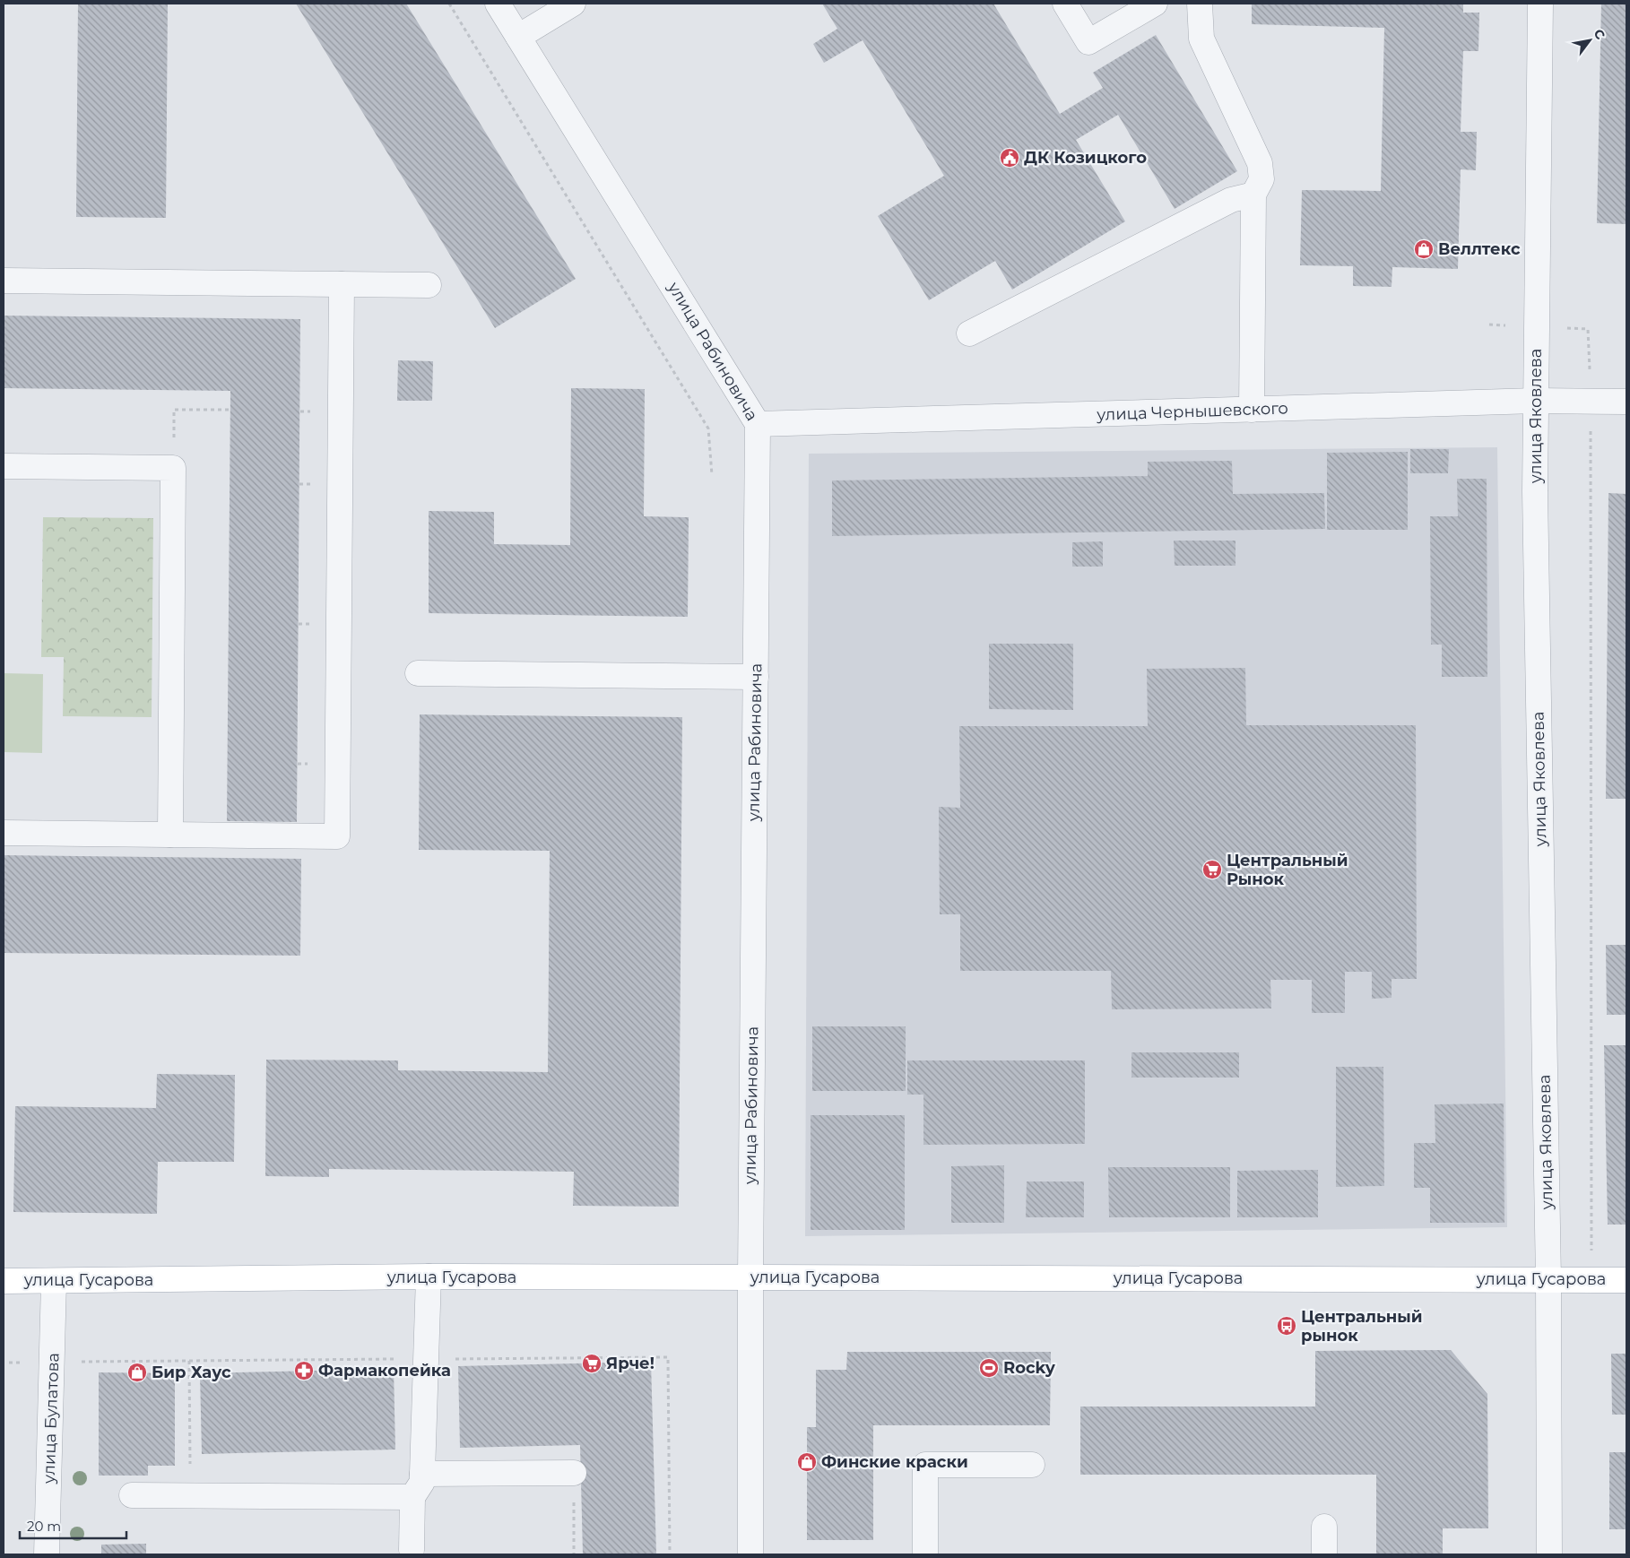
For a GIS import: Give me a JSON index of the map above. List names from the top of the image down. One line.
{"streets":{"main road":["улица Гусарова"],"street":["улица Рабиновича","улица Чернышевского","улица Яковлева","улица Булатова"]},"crossings":[["улица Рабиновича","улица Чернышевского"],["улица Рабиновича","улица Гусарова"],["улица Чернышевского","улица Яковлева"],["улица Яковлева","улица Гусарова"],["улица Гусарова","улица Булатова"]],"places":{"public building":["ДК Козицкого"],"shop":["Веллтекс","Бир Хаус","Финские краски"],"supermarket":["Центральный Рынок","Ярче!"],"bus stop":["Центральный рынок"],"sports":["Rocky"],"pharmacy":["Фармакопейка"]},"scale_bar":"20 m","north":"top right"}
